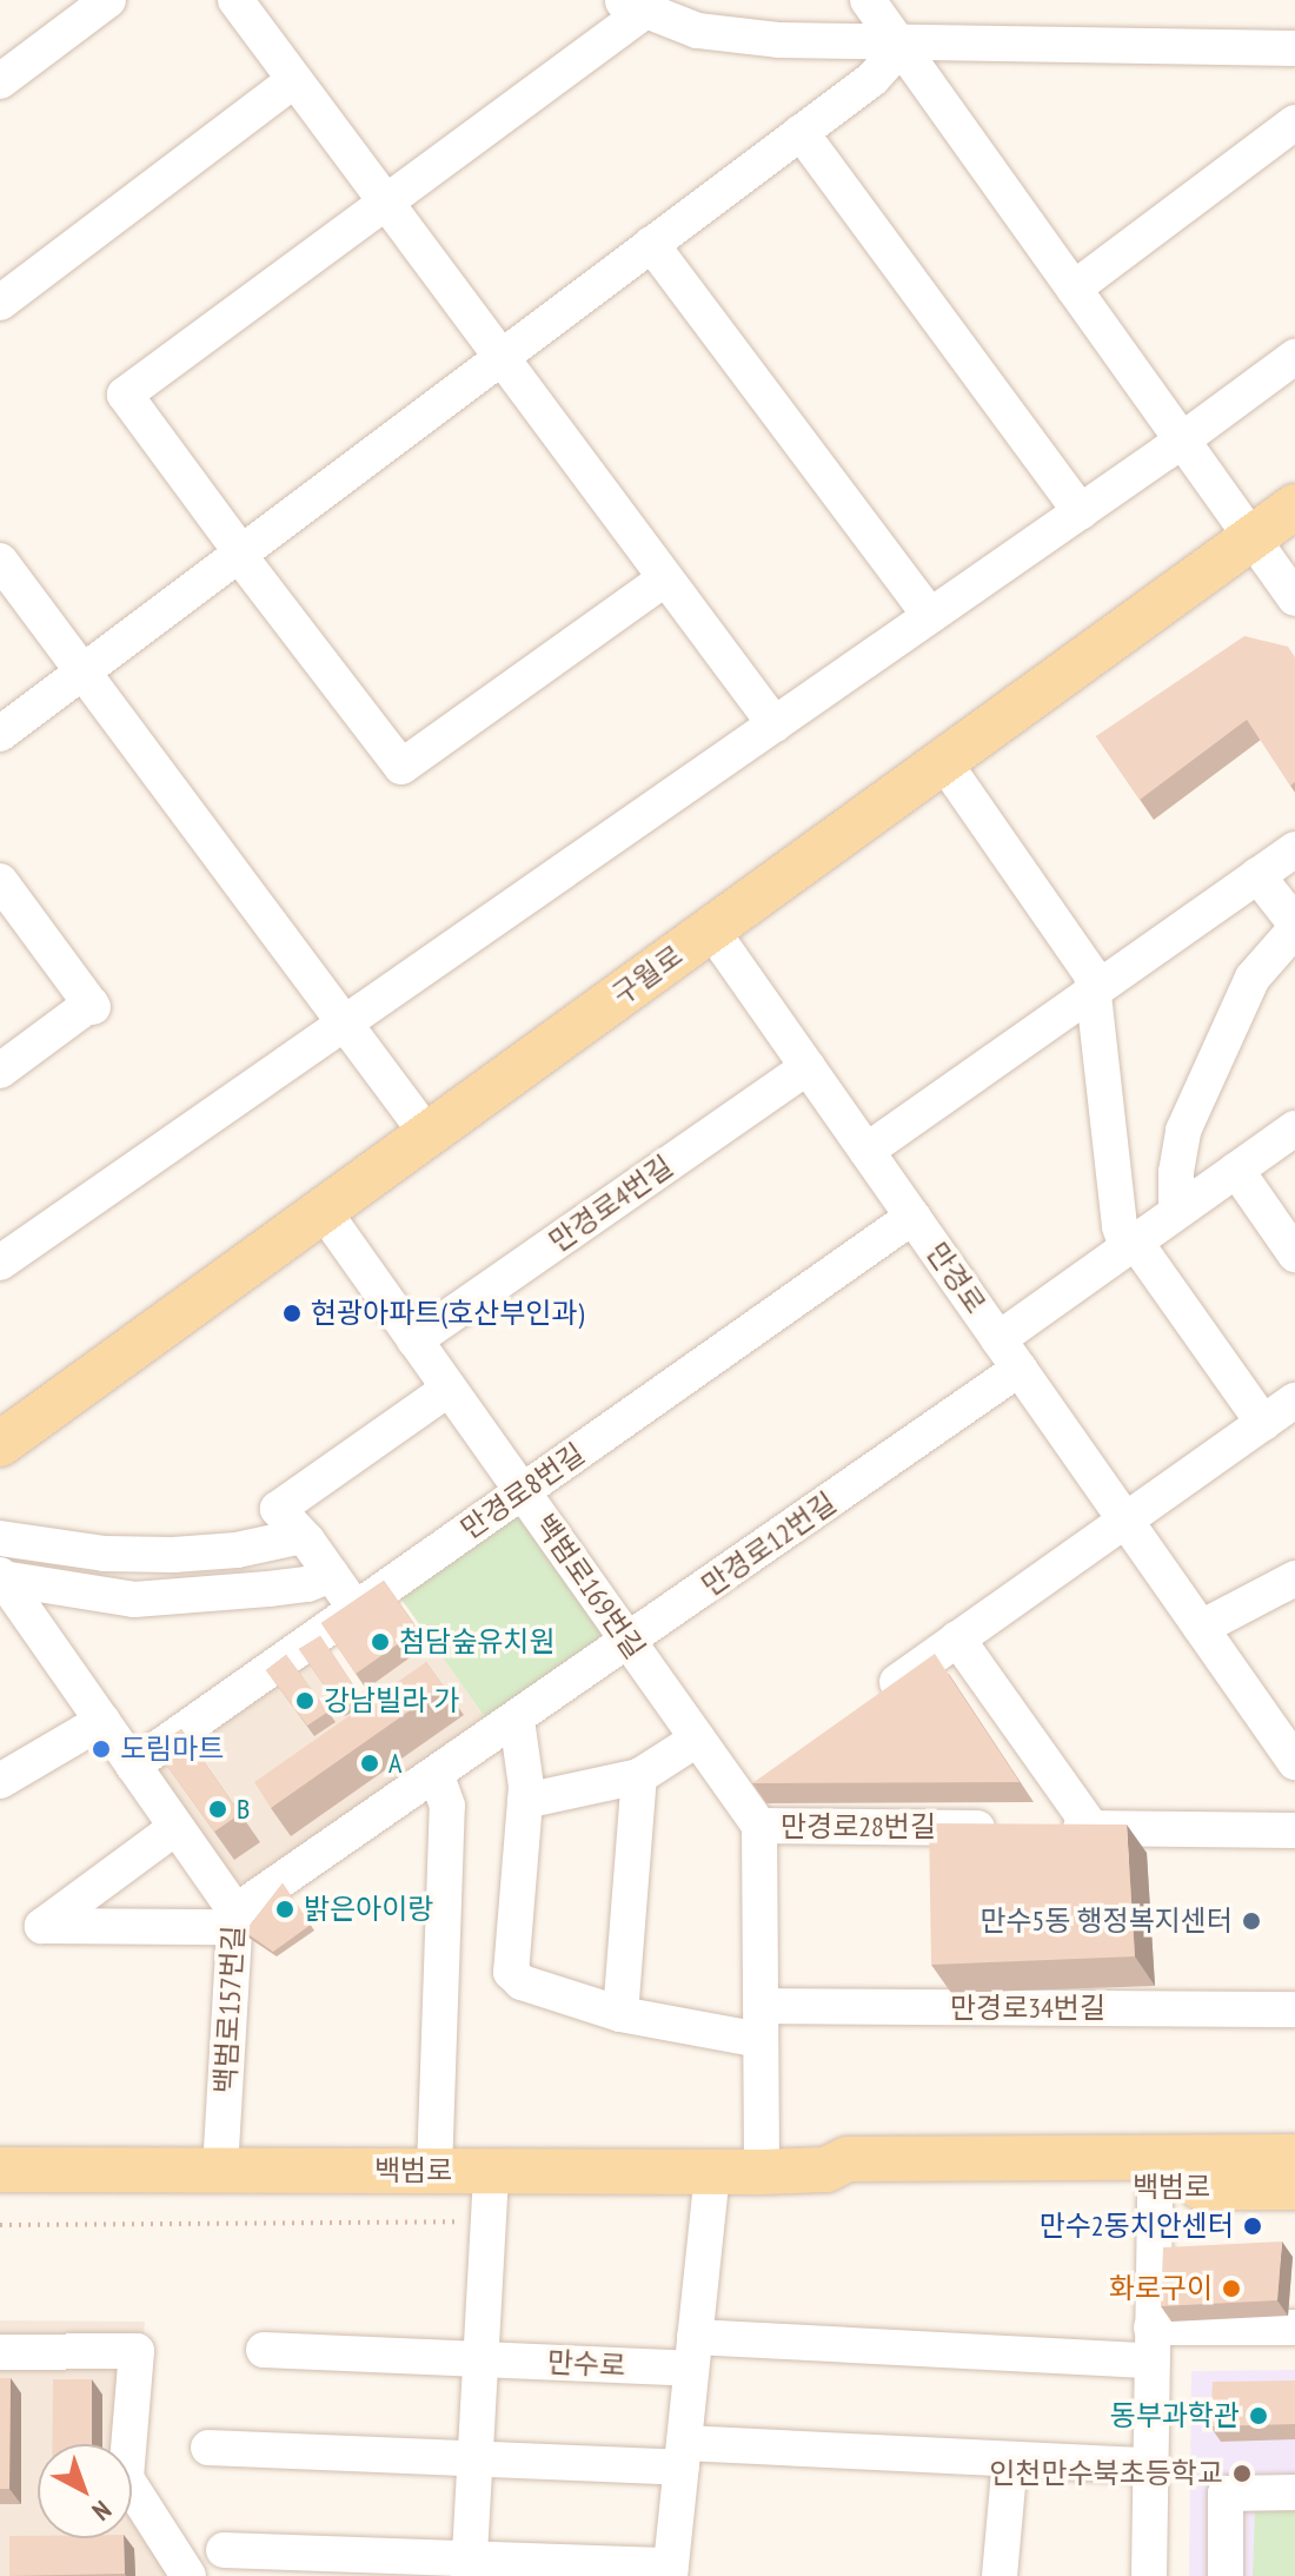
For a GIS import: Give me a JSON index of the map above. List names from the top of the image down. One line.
{"streets":{"main road":["구월로","백범로"],"street":["만경로4번길","만경로","만경로8번길","만경로12번길","백범로169번길","만경로28번길","만경로34번길","백범로157번길","만수로"]},"crossings":[["구월로","만경로"],["구월로","백범로169번길"],["만경로4번길","만경로"],["만경로4번길","백범로169번길"],["만경로","만경로8번길"],["만경로","만경로12번길"],["만경로8번길","백범로169번길"],["만경로8번길","백범로157번길"],["만경로12번길","백범로169번길"],["만경로12번길","백범로157번길"],["백범로169번길","만경로28번길"],["백범로157번길","백범로"]],"places":["현광아파트(호산부인과)","첨담숲유치원","강남빌라 가","도림마트","A","B","밝은아이랑","만수5동 행정복지센터","만수2동치안센터","화로구이","동부과학관","인천만수북초등학교"],"north":"bottom right"}
